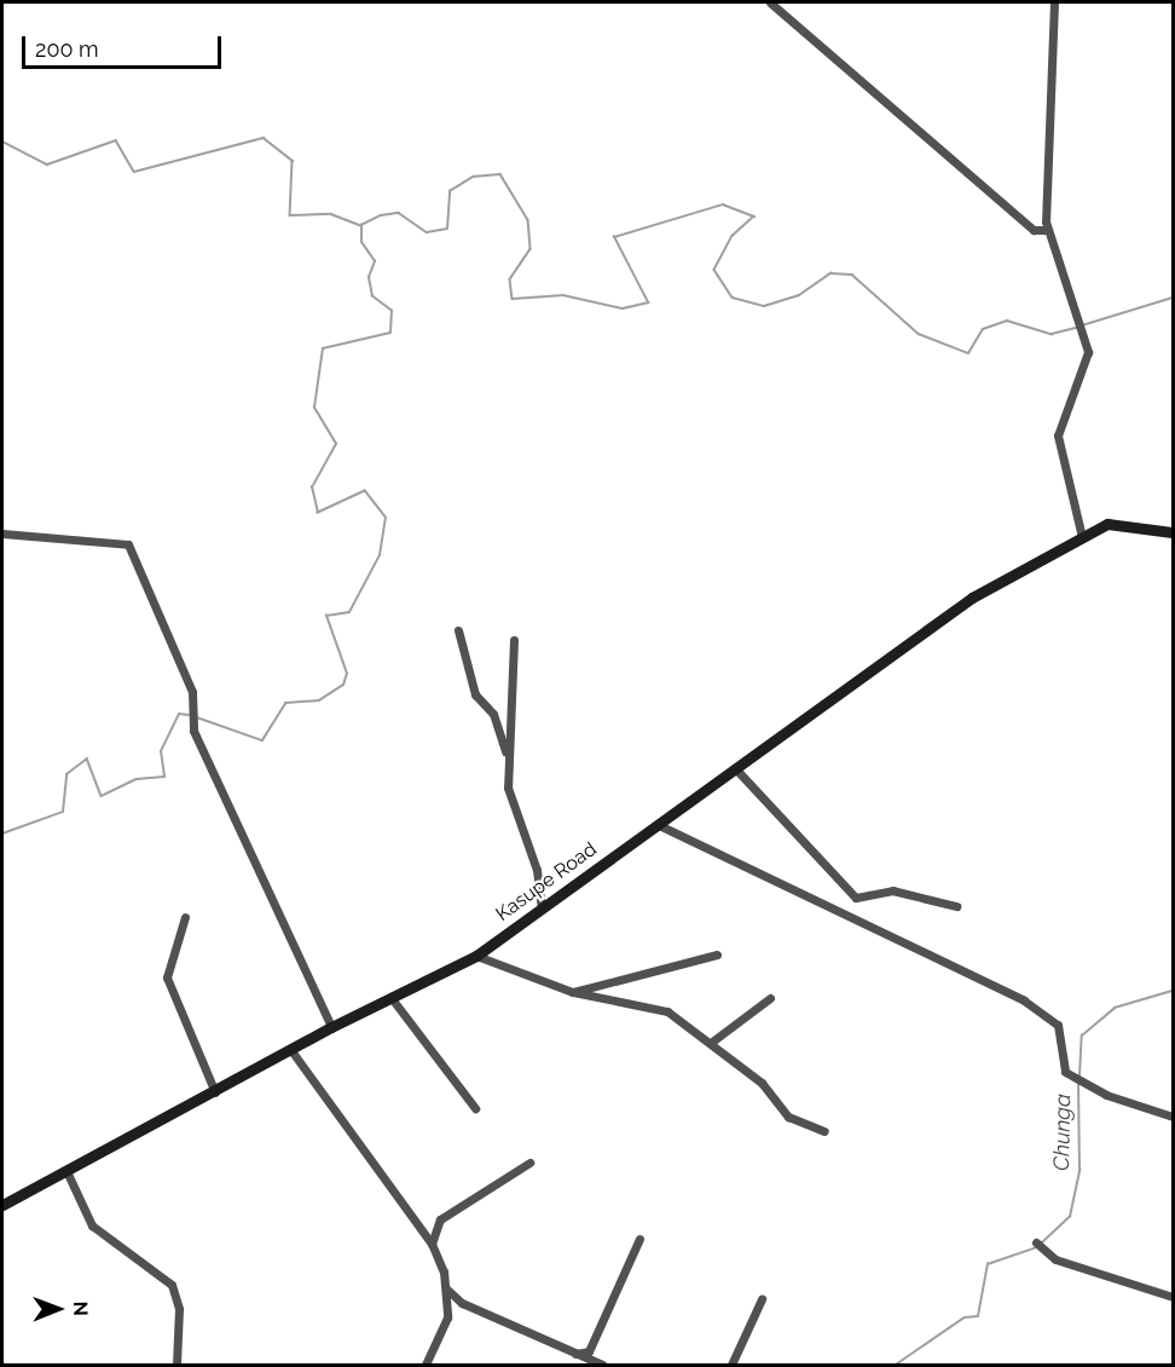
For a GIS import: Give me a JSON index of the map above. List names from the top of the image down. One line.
{"streets":{"street":["Kasupe Road"]},"water":["Chunga"],"scale_bar":"200 m","north":"right"}
